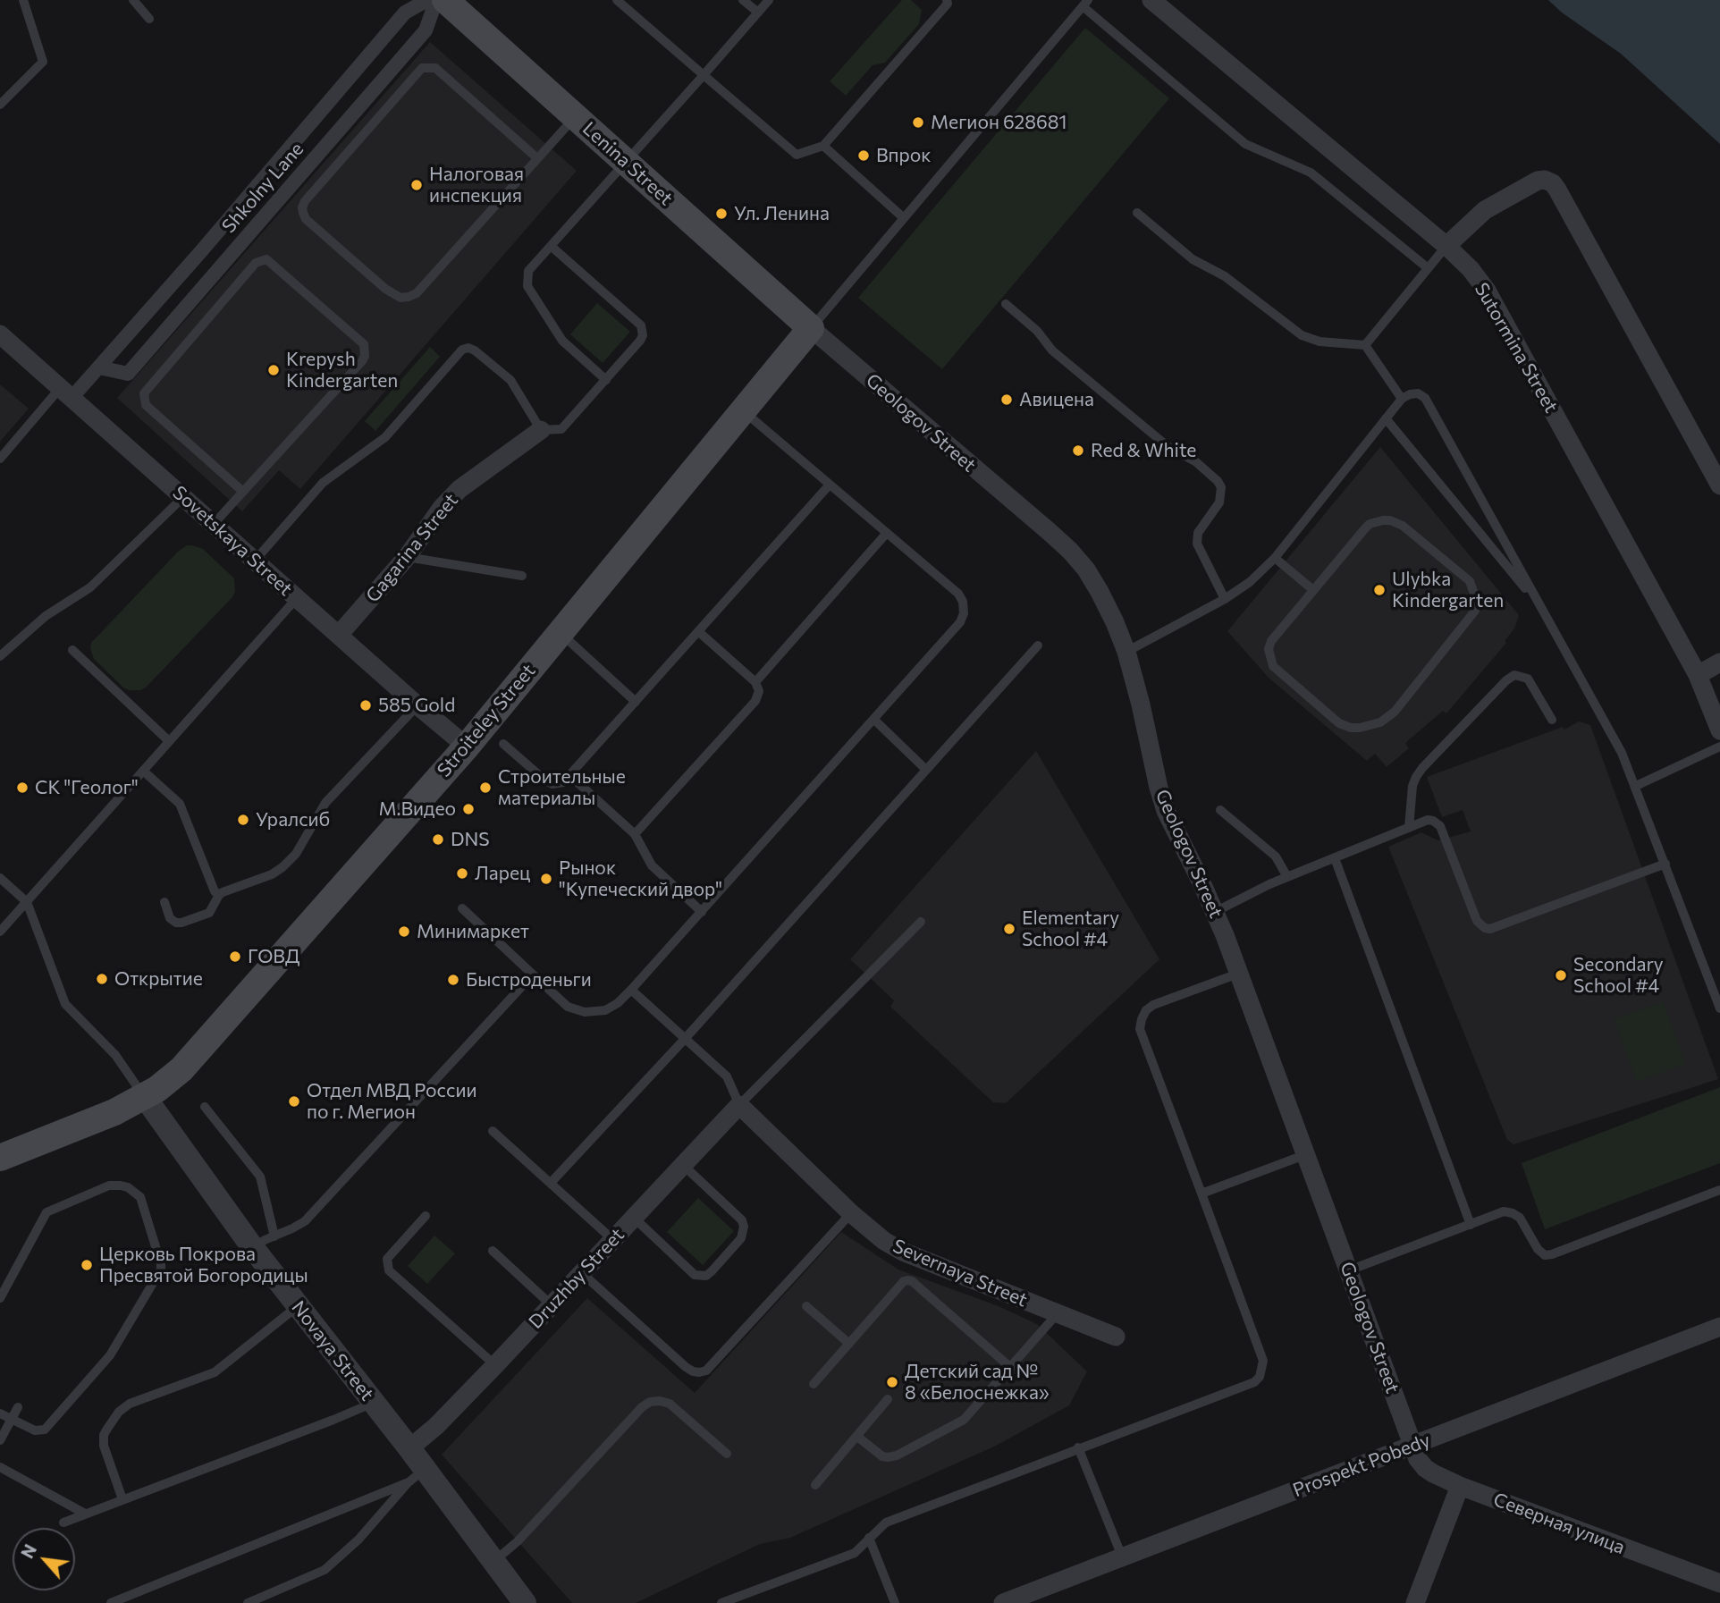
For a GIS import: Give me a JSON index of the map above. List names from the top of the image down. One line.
{"streets":{"main road":["Lenina Street","Stroiteley Street"],"street":["Shkolny Lane","Sutormina Street","Geologov Street","Sovetskaya Street","Gagarina Street","Severnaya Street","Druzhby Street","Novaya Street","Prospekt Pobedy","Северная улица"]},"crossings":[["Lenina Street","Shkolny Lane"],["Lenina Street","Geologov Street"],["Lenina Street","Stroiteley Street"],["Shkolny Lane","Sovetskaya Street"],["Geologov Street","Stroiteley Street"],["Geologov Street","Prospekt Pobedy"],["Geologov Street","Северная улица"],["Sovetskaya Street","Gagarina Street"],["Sovetskaya Street","Stroiteley Street"],["Stroiteley Street","Novaya Street"],["Severnaya Street","Druzhby Street"],["Druzhby Street","Novaya Street"],["Prospekt Pobedy","Северная улица"]],"places":["Мегион 628681","Впрок","Налоговая инспекция","Ул. Ленина","Krepysh Kindergarten","Авицена","Red & White","Ulybka Kindergarten","585 Gold","СК \"Геолог\"","Строительные материалы","М.Видео","Уралсиб","DNS","Ларец","Рынок \"Купеческий двор\"","Elementary School #4","Минимаркет","ГОВД","Secondary School #4","Открытие","Быстроденьги","Отдел МВД России по г. Мегион","Церковь Покрова Пресвятой Богородицы","Детский сад № 8 «Белоснежка»"],"north":"top left"}
